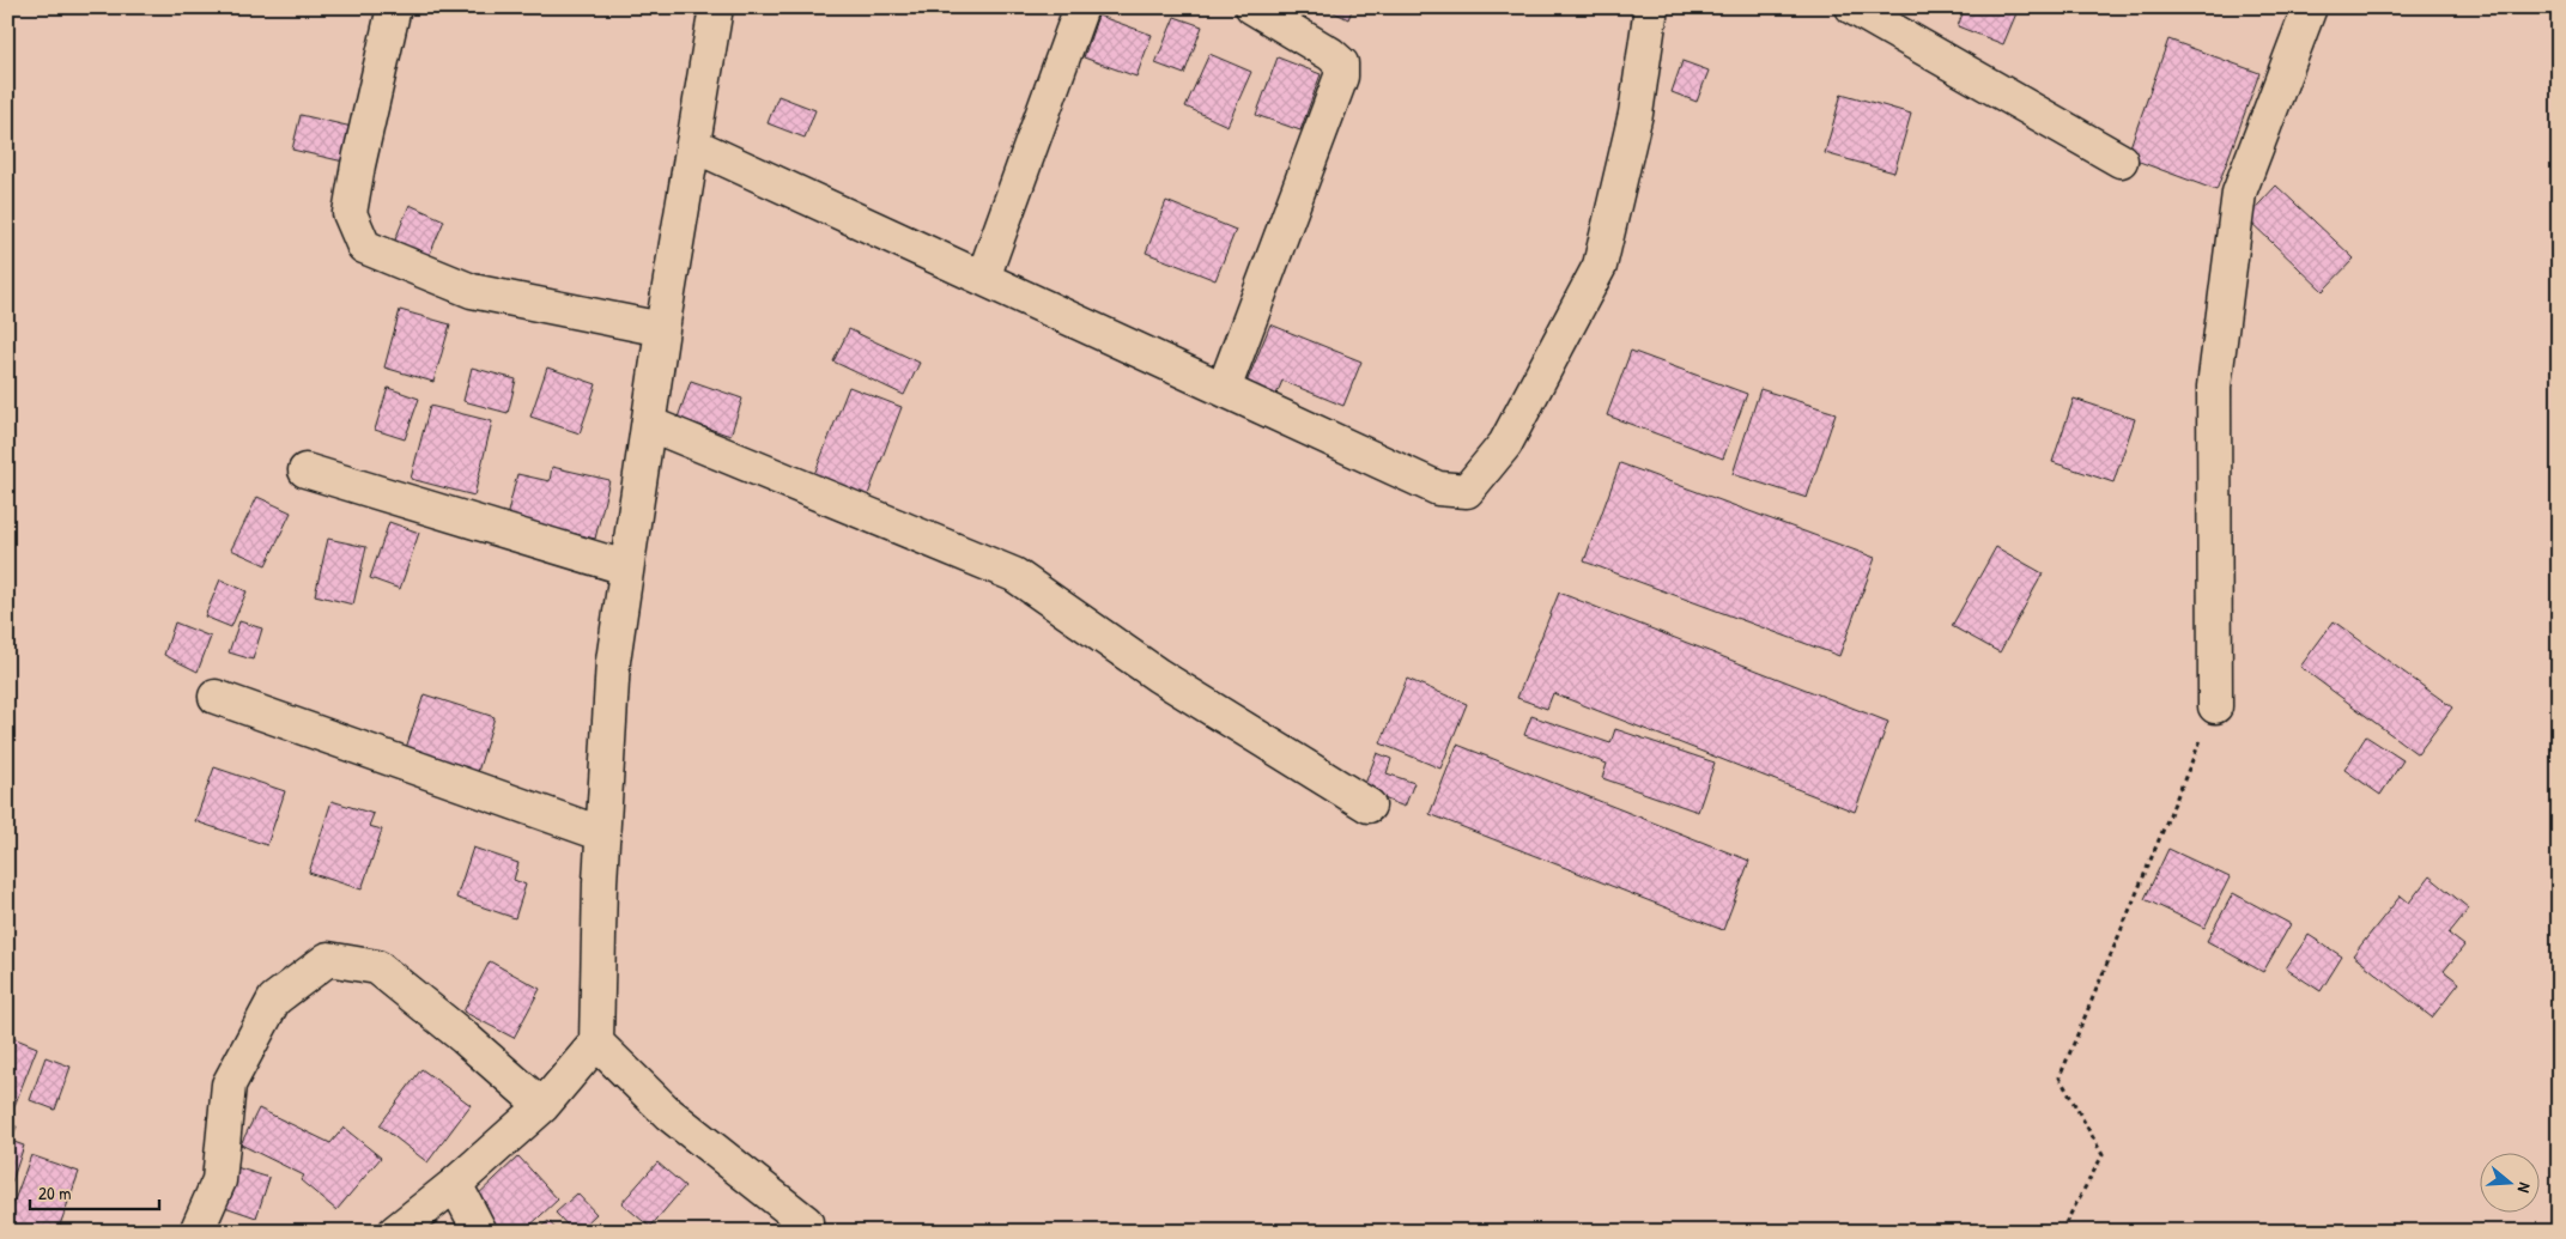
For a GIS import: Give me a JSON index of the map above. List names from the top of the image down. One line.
{"scale_bar":"20 m","north":"right"}
